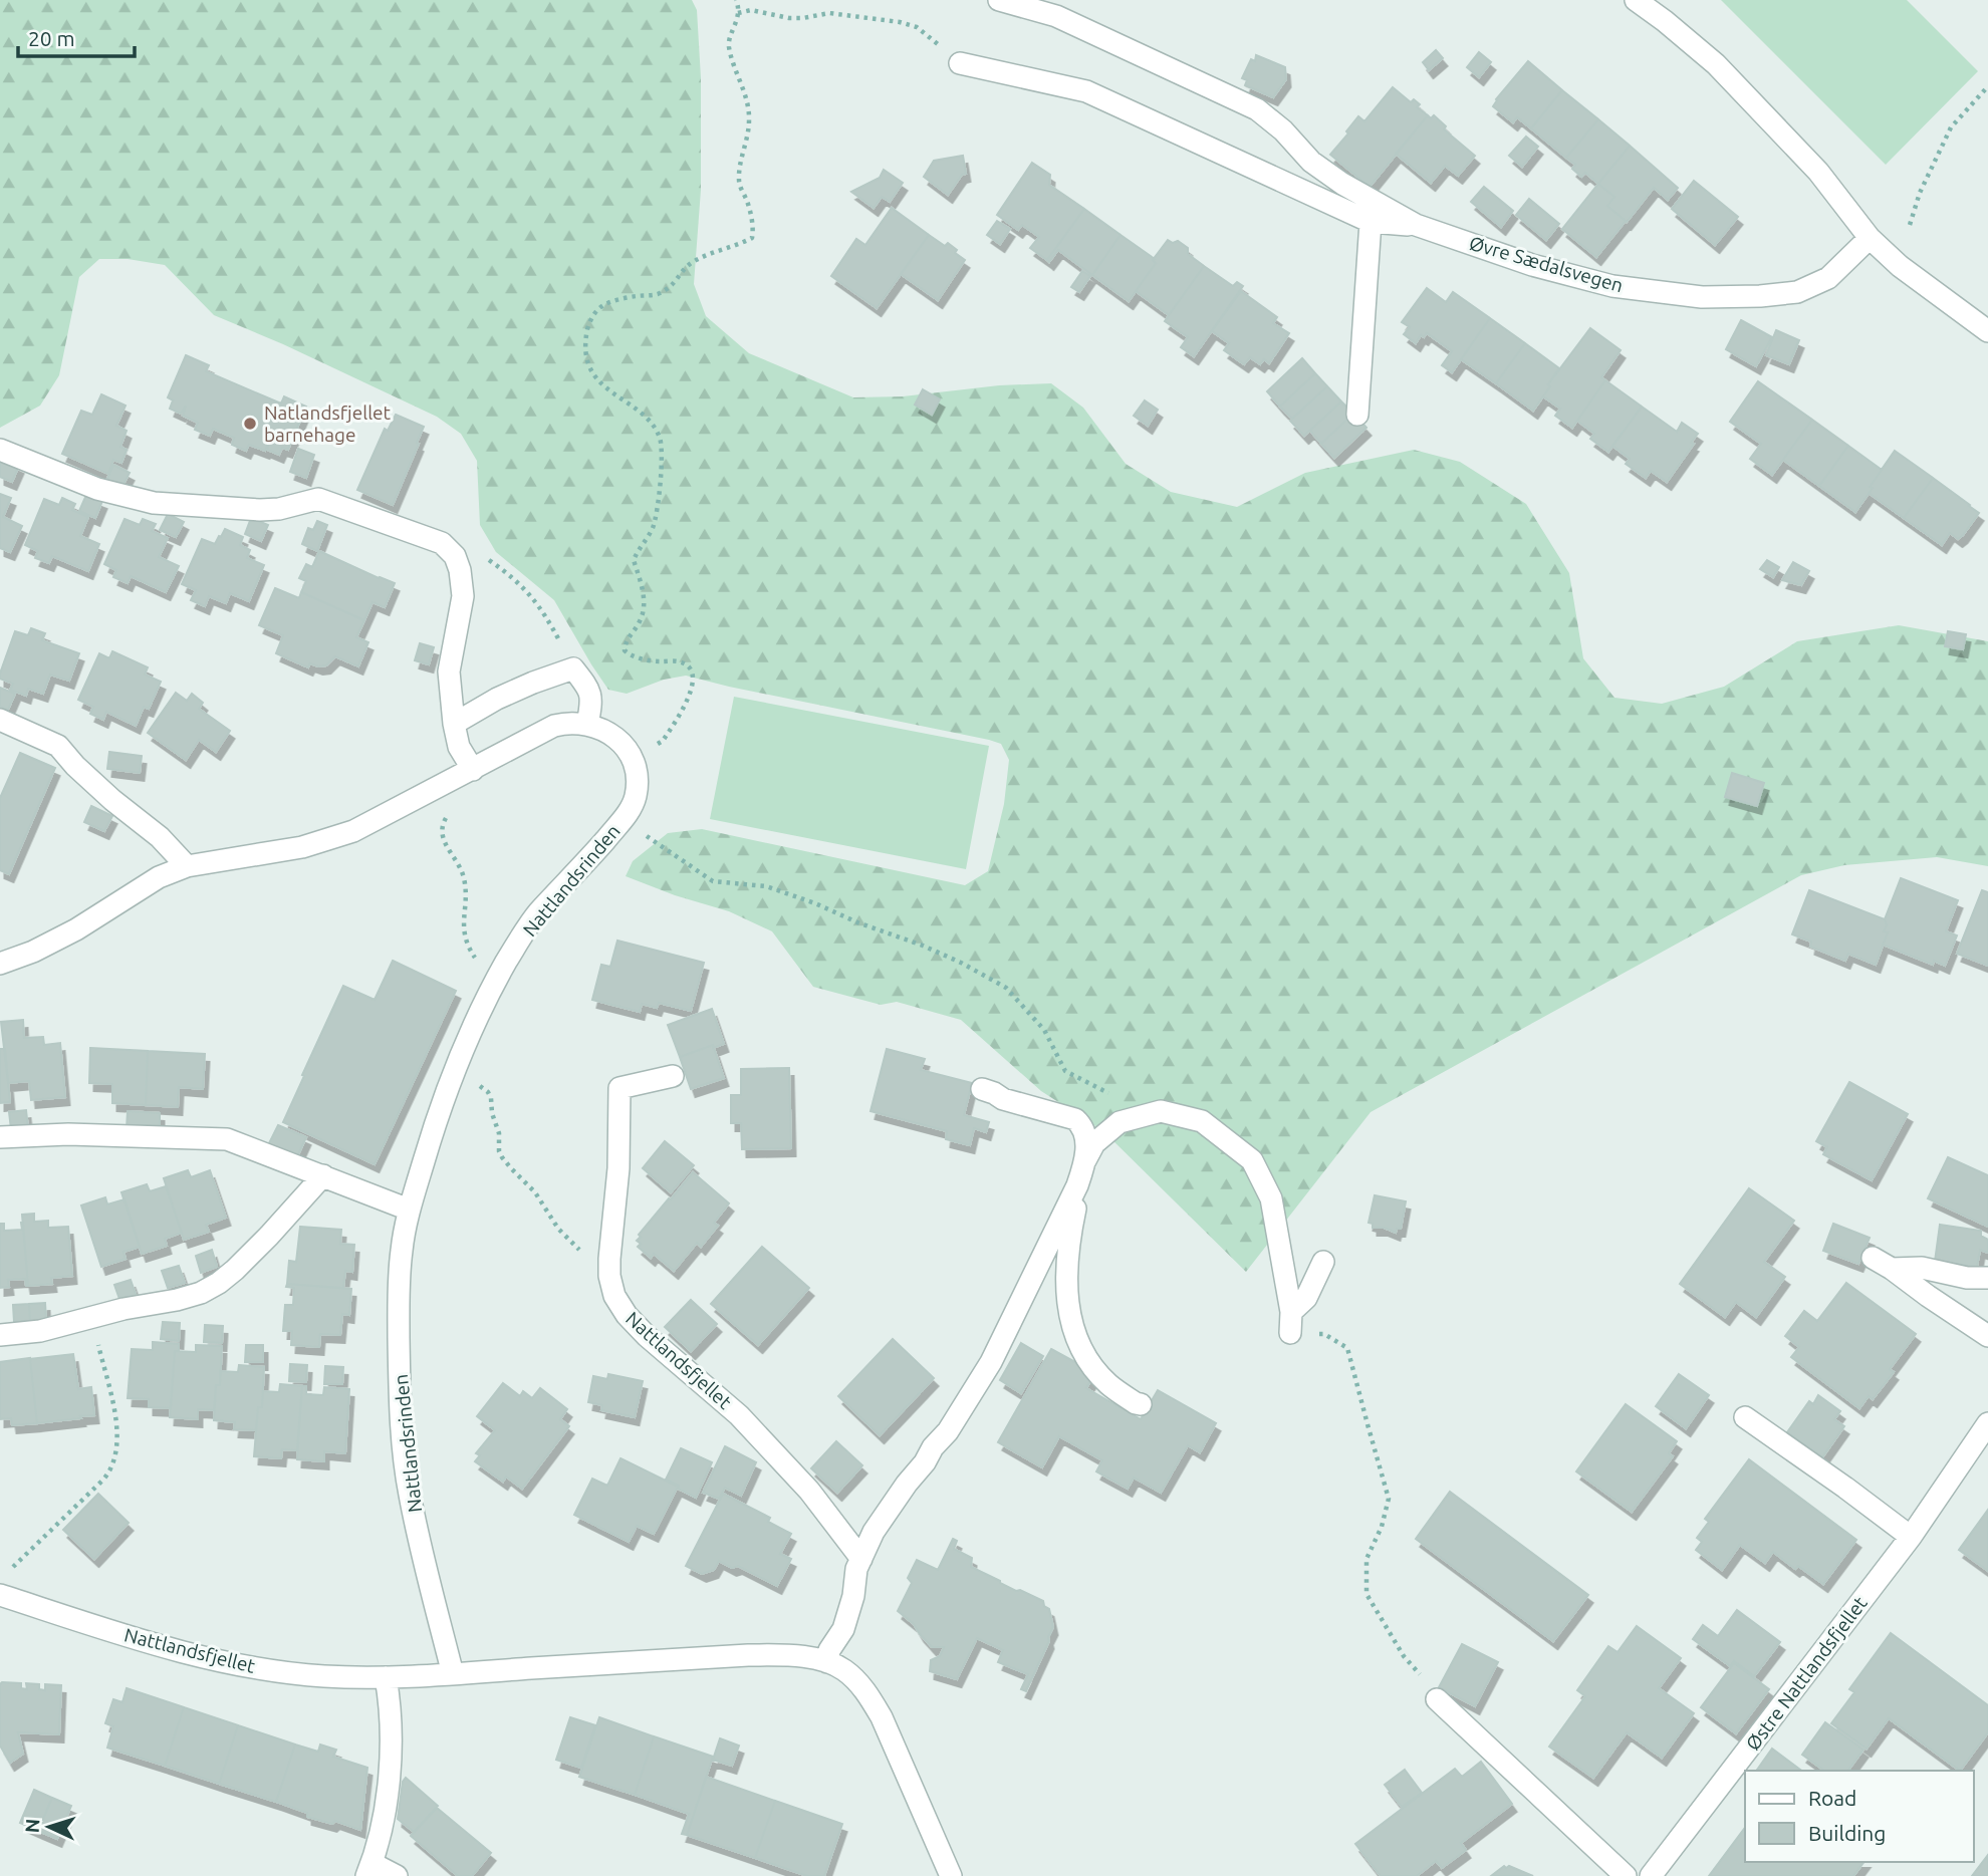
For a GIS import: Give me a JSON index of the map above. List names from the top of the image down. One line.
{"streets":{"street":["Øvre Sædalsvegen","Nattlandsrinden","Nattlandsfjellet","Østre Nattlandsfjellet"]},"crossings":[["Nattlandsrinden","Nattlandsfjellet"]],"places":["Natlandsfjellet barnehage"],"legend":["Road","Building"],"scale_bar":"20 m","north":"left"}
